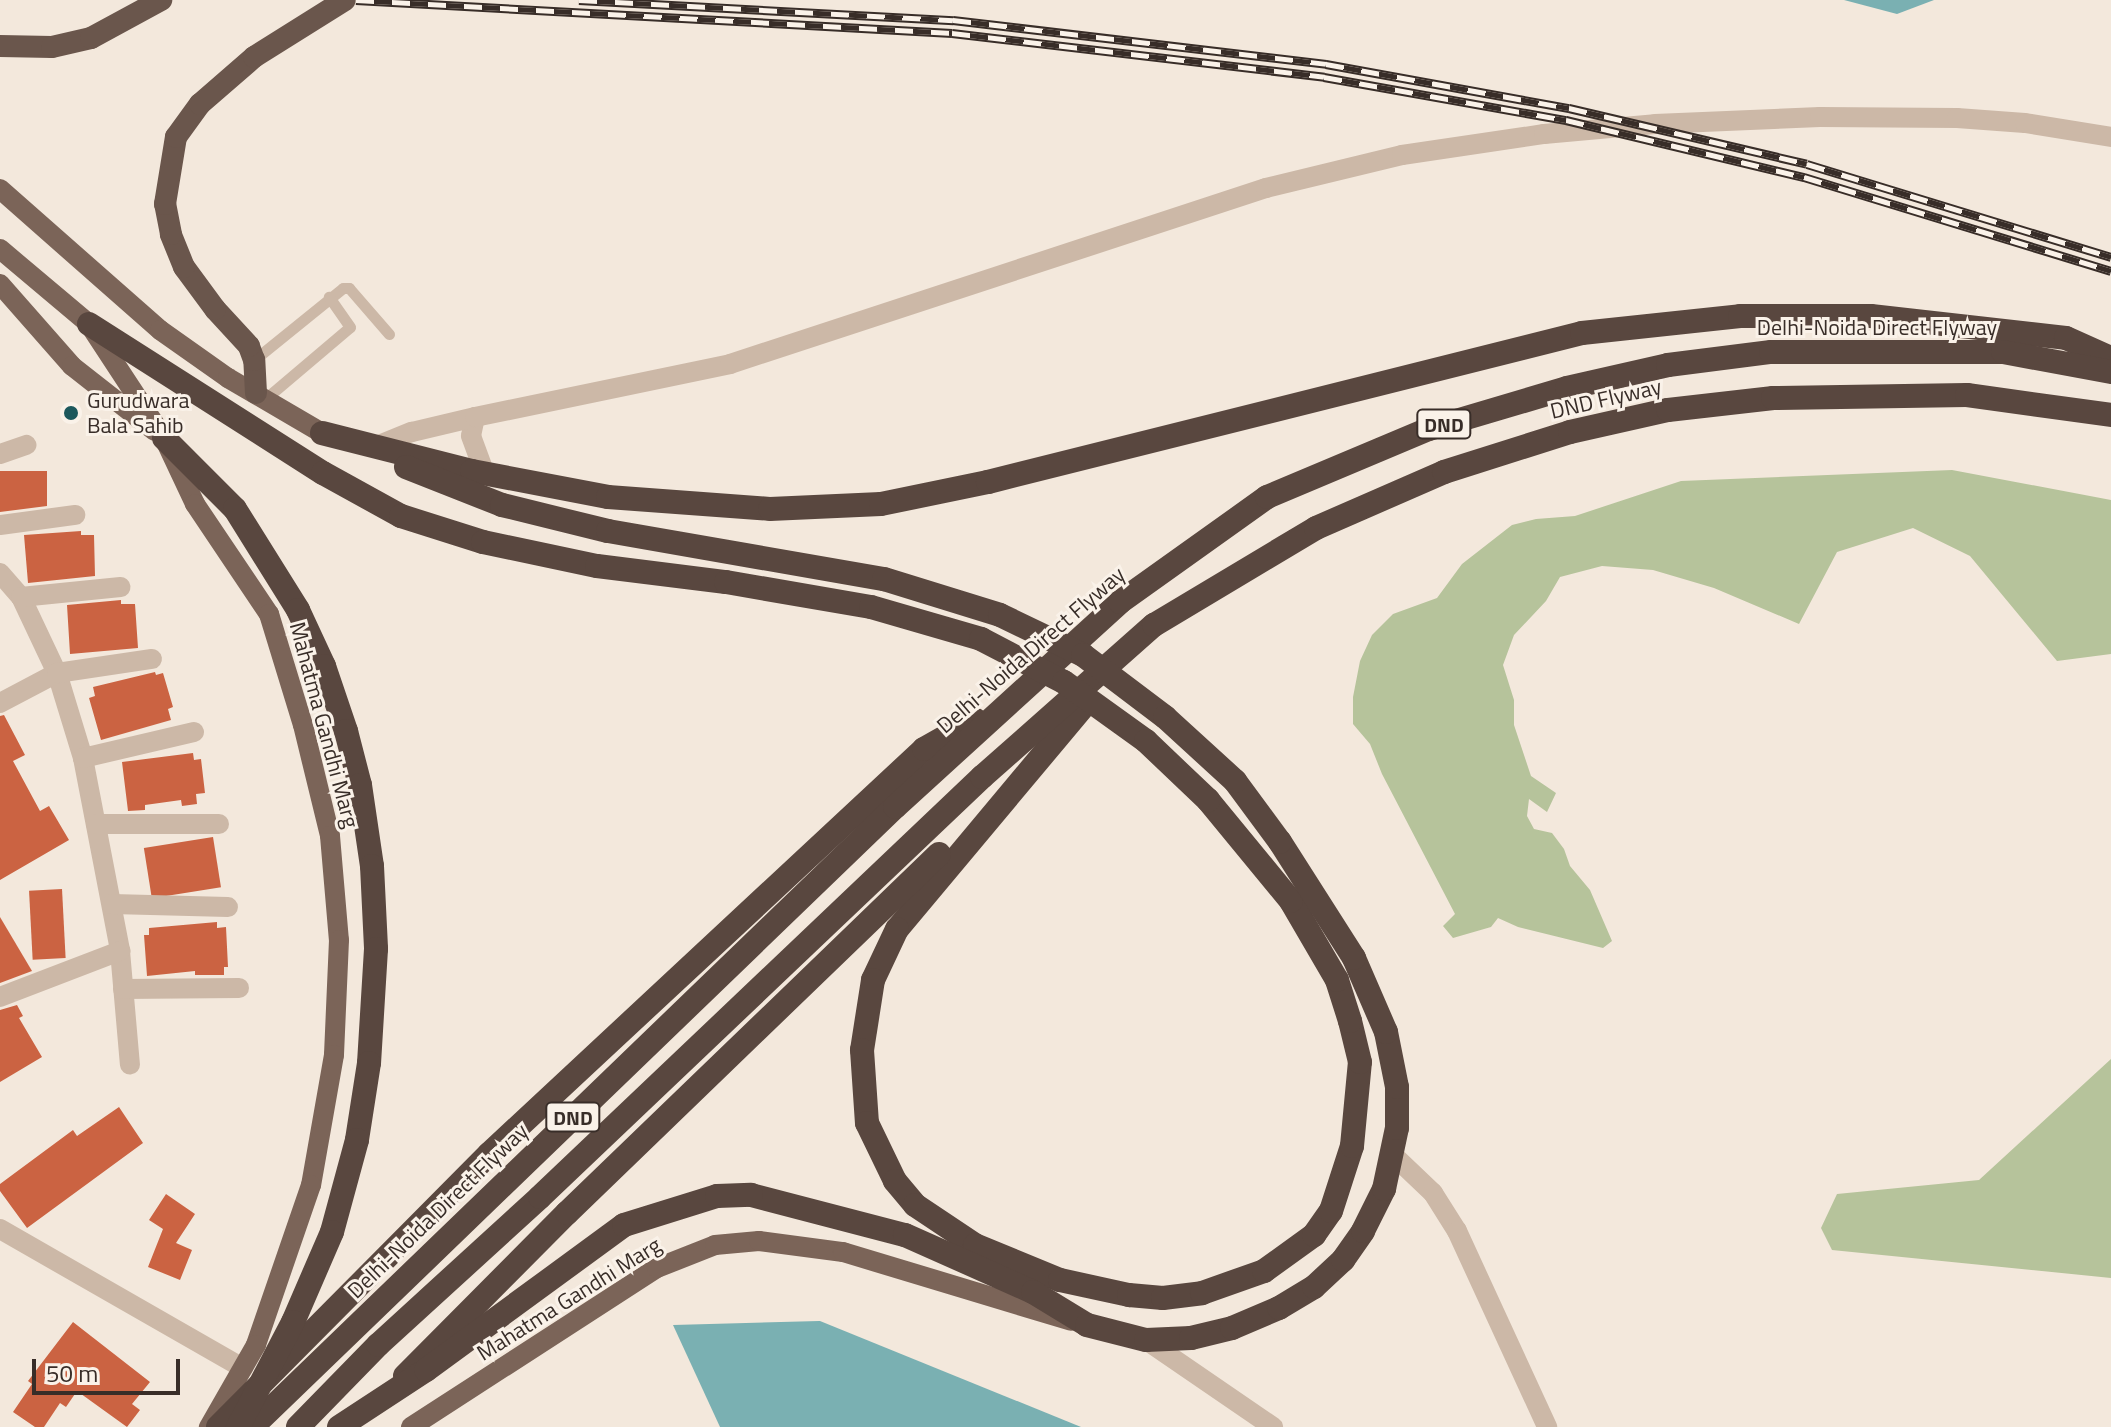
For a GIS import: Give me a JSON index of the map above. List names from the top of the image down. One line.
{"streets":{"highway":["Delhi-Noida Direct Flyway","DND Flyway","DND"],"main road":["Mahatma Gandhi Marg"]},"crossings":[["DND Flyway","DND"]],"places":["Gurudwara Bala Sahib"],"scale_bar":"50 m"}
